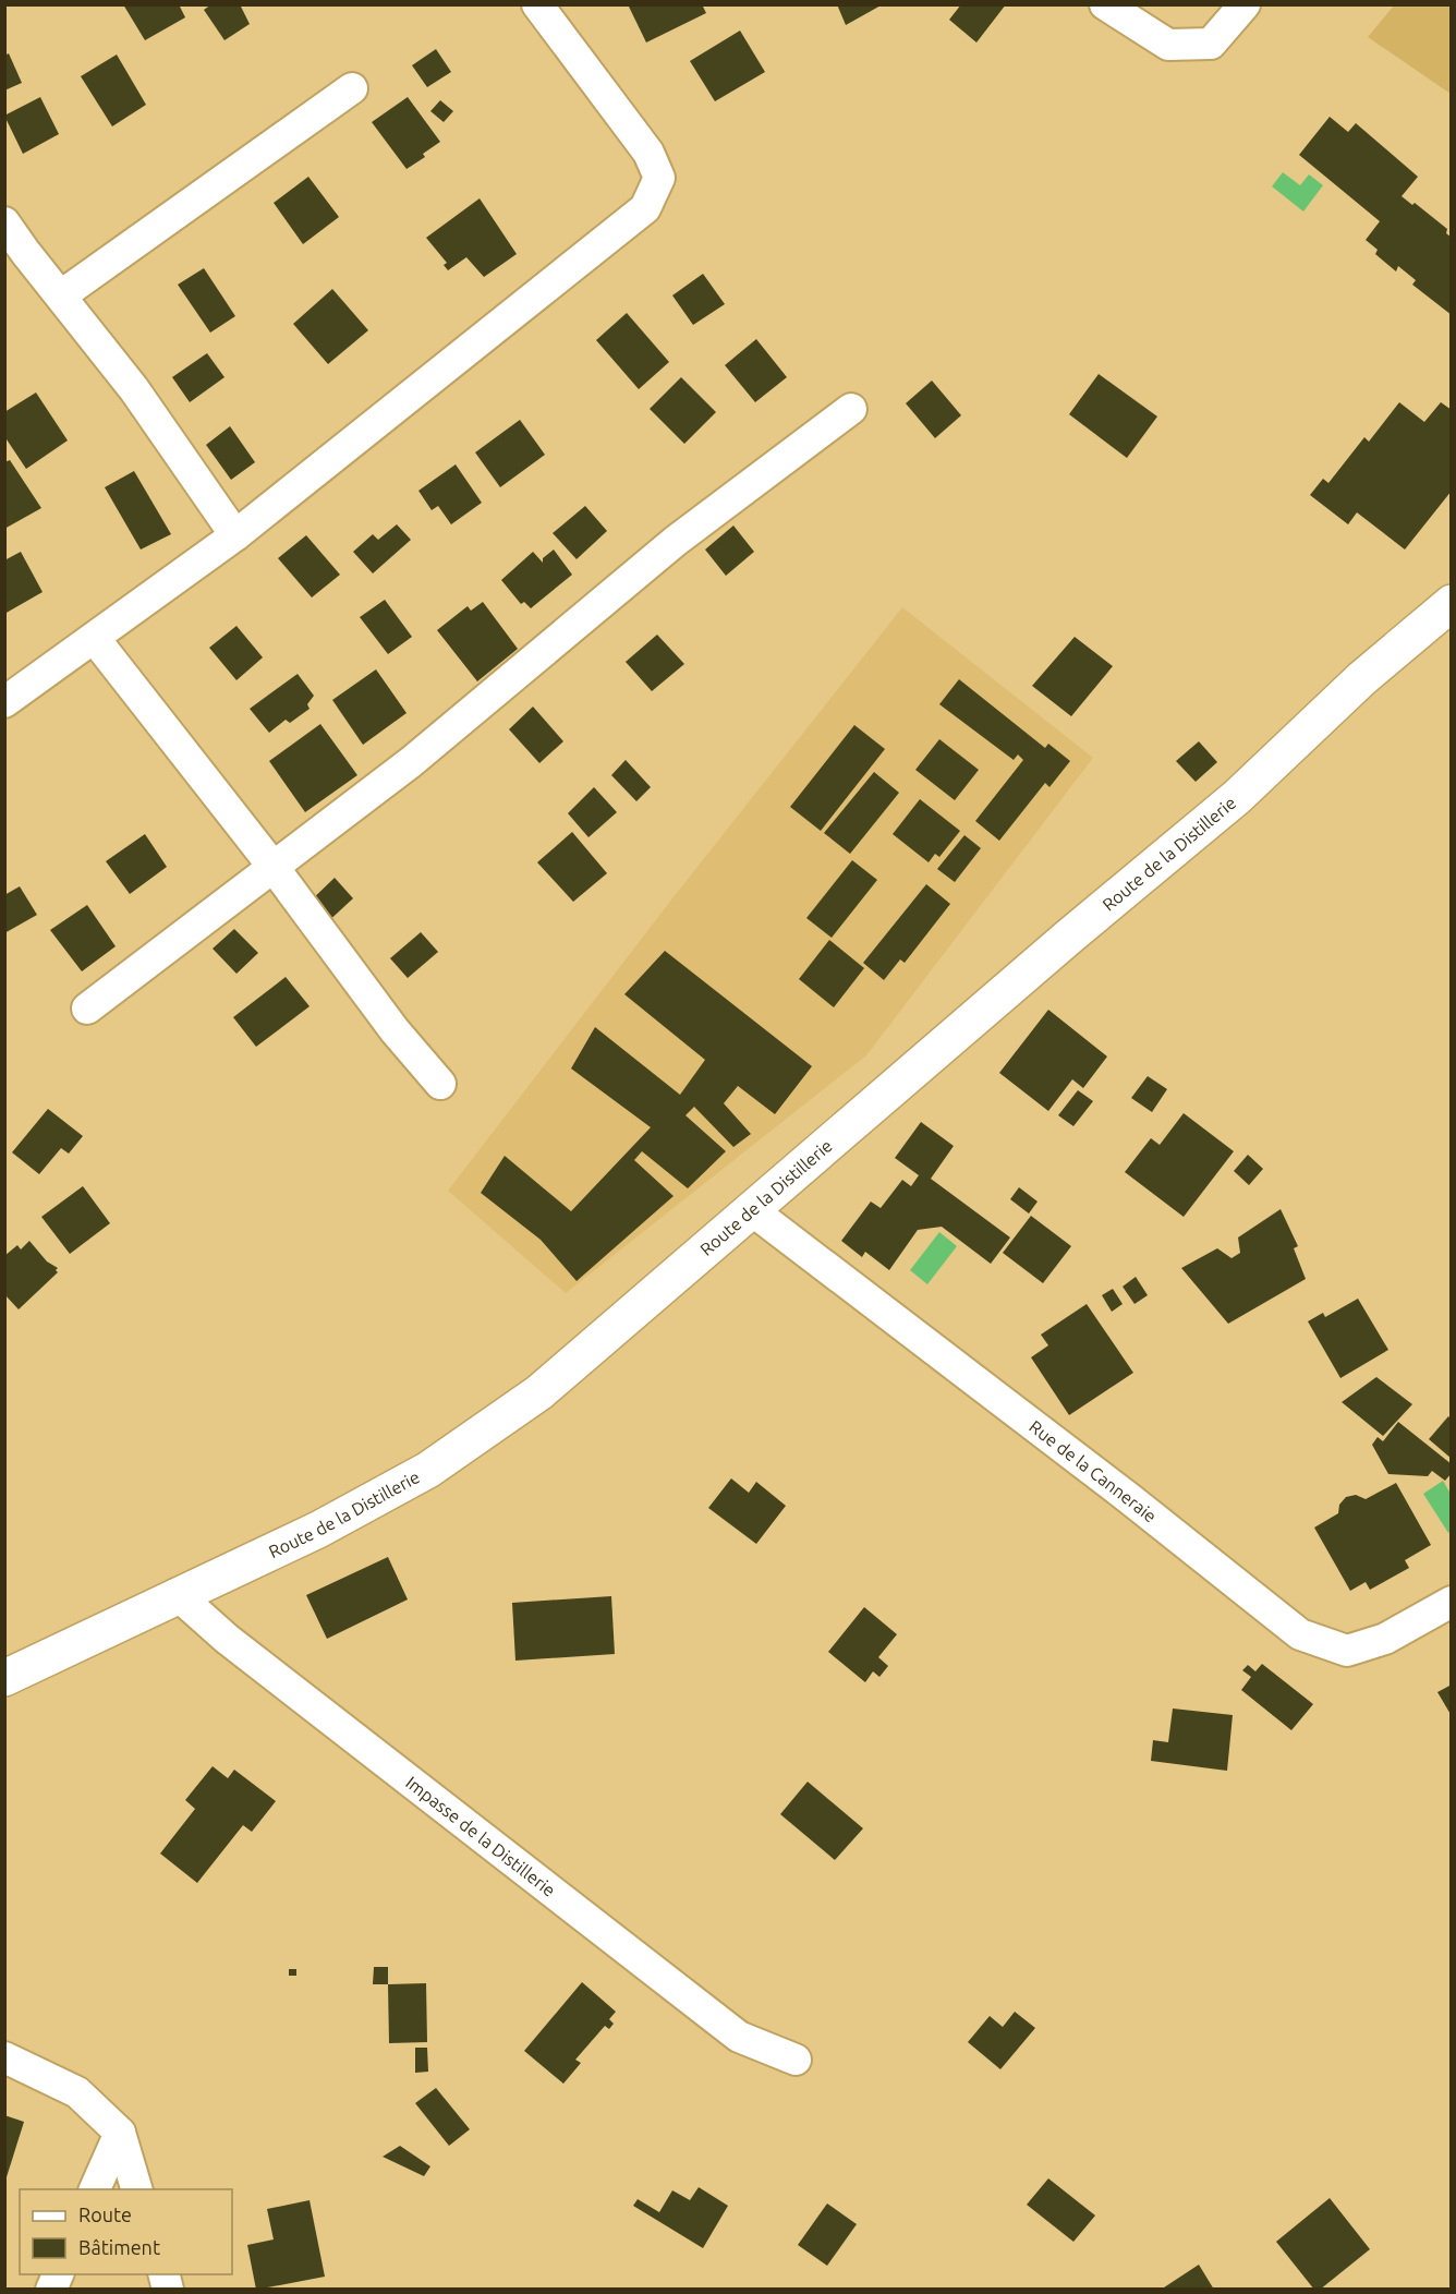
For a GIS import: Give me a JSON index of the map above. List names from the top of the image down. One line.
{"streets":{"street":["Route de la Distillerie","Rue de la Canneraie","Impasse de la Distillerie"]},"crossings":[["Route de la Distillerie","Rue de la Canneraie"],["Route de la Distillerie","Impasse de la Distillerie"]],"legend":["Route","Bâtiment"]}
